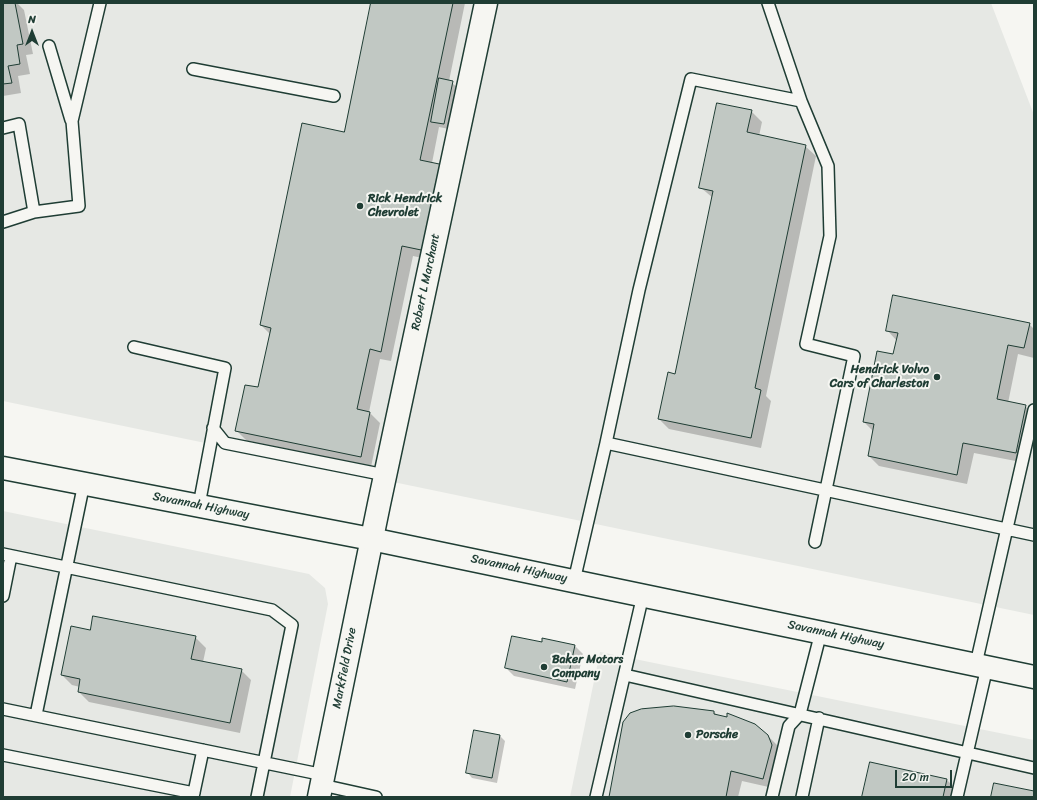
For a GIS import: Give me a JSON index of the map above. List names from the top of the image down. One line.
{"streets":{"main road":["Robert L Marchant","Savannah Highway","Markfield Drive"]},"crossings":[["Robert L Marchant","Savannah Highway"],["Robert L Marchant","Markfield Drive"],["Savannah Highway","Markfield Drive"]],"places":["Rick Hendrick Chevrolet","Hendrick Volvo Cars of Charleston","Baker Motors Company","Porsche"],"scale_bar":"20 m","north":"top"}
